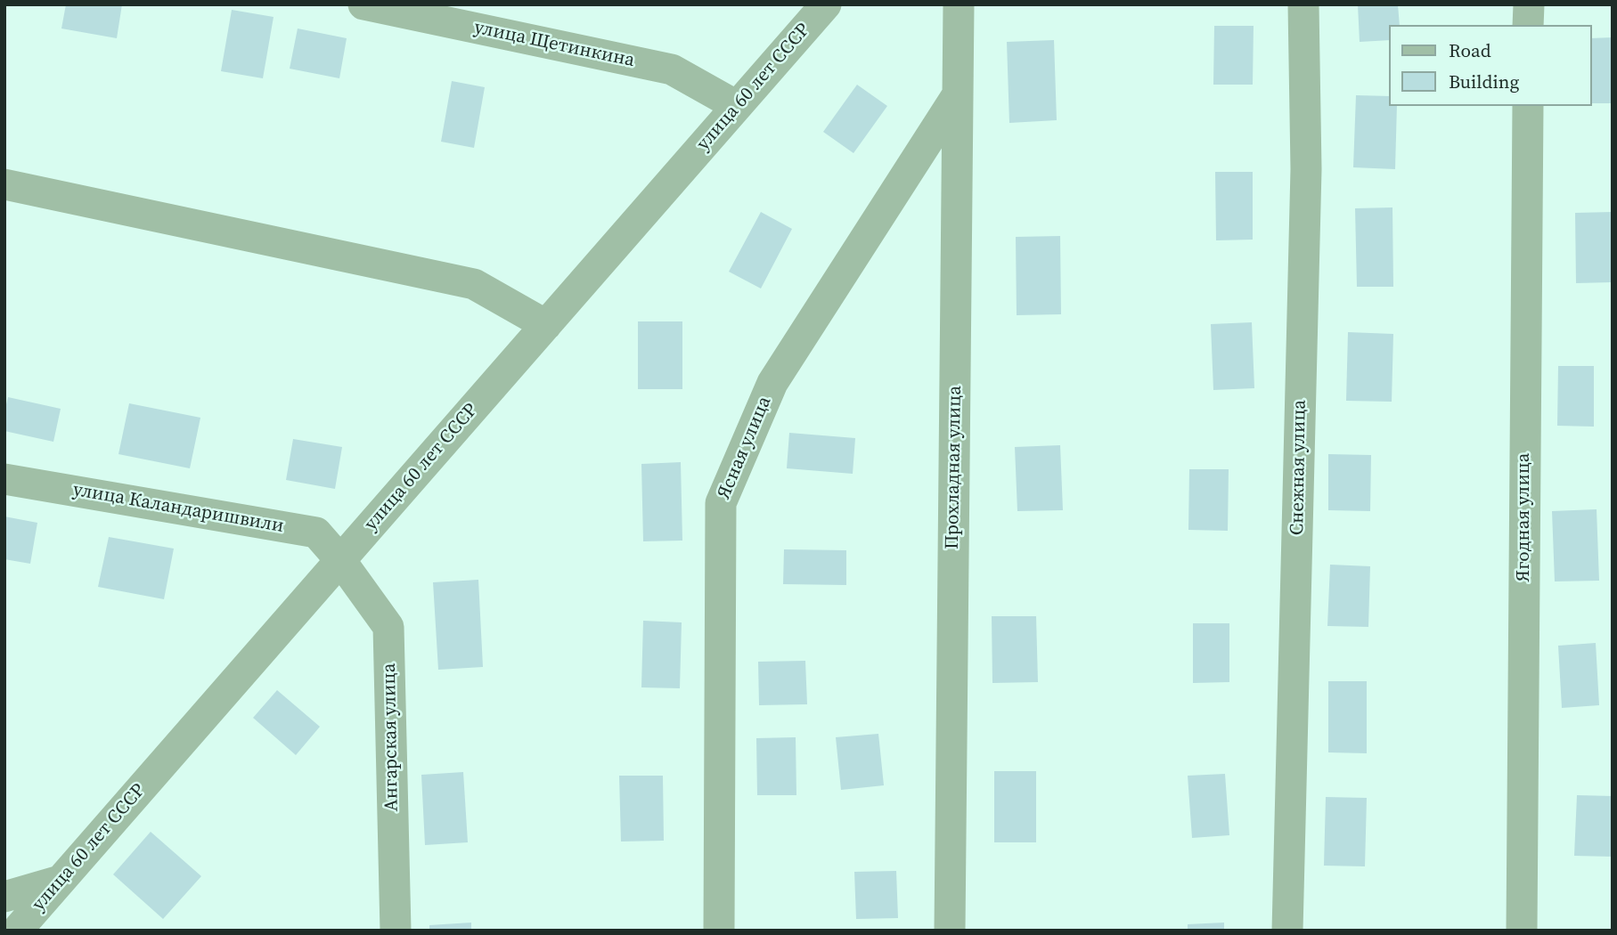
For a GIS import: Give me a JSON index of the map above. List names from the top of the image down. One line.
{"streets":{"street":["улица Щетинкина","улица 60 лет СССР","Ясная улица","Прохладная улица","Снежная улица","улица Каландаришвили","Ягодная улица","Ангарская улица"]},"crossings":[["улица Щетинкина","улица 60 лет СССР"],["улица 60 лет СССР","улица Каландаришвили"],["улица 60 лет СССР","Ангарская улица"],["Ясная улица","Прохладная улица"],["улица Каландаришвили","Ангарская улица"]],"legend":["Road","Building"]}
